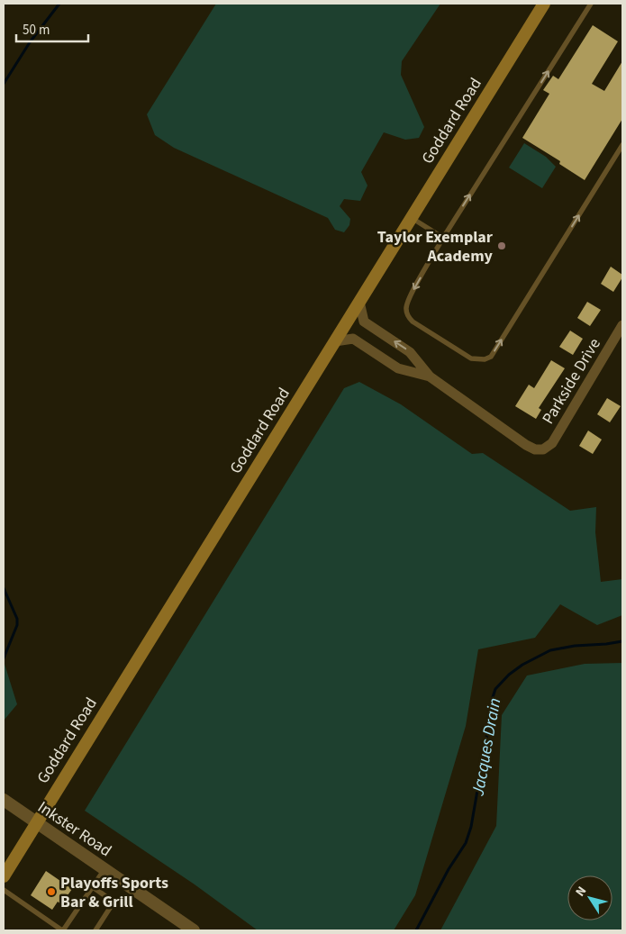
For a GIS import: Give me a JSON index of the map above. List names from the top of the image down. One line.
{"streets":{"main road":["Goddard Road"],"street":["Parkside Drive","Inkster Road"]},"crossings":[["Goddard Road","Inkster Road"]],"water":["Jacques Drain"],"places":["Taylor Exemplar Academy","Playoffs Sports Bar & Grill"],"scale_bar":"50 m","north":"top left"}
